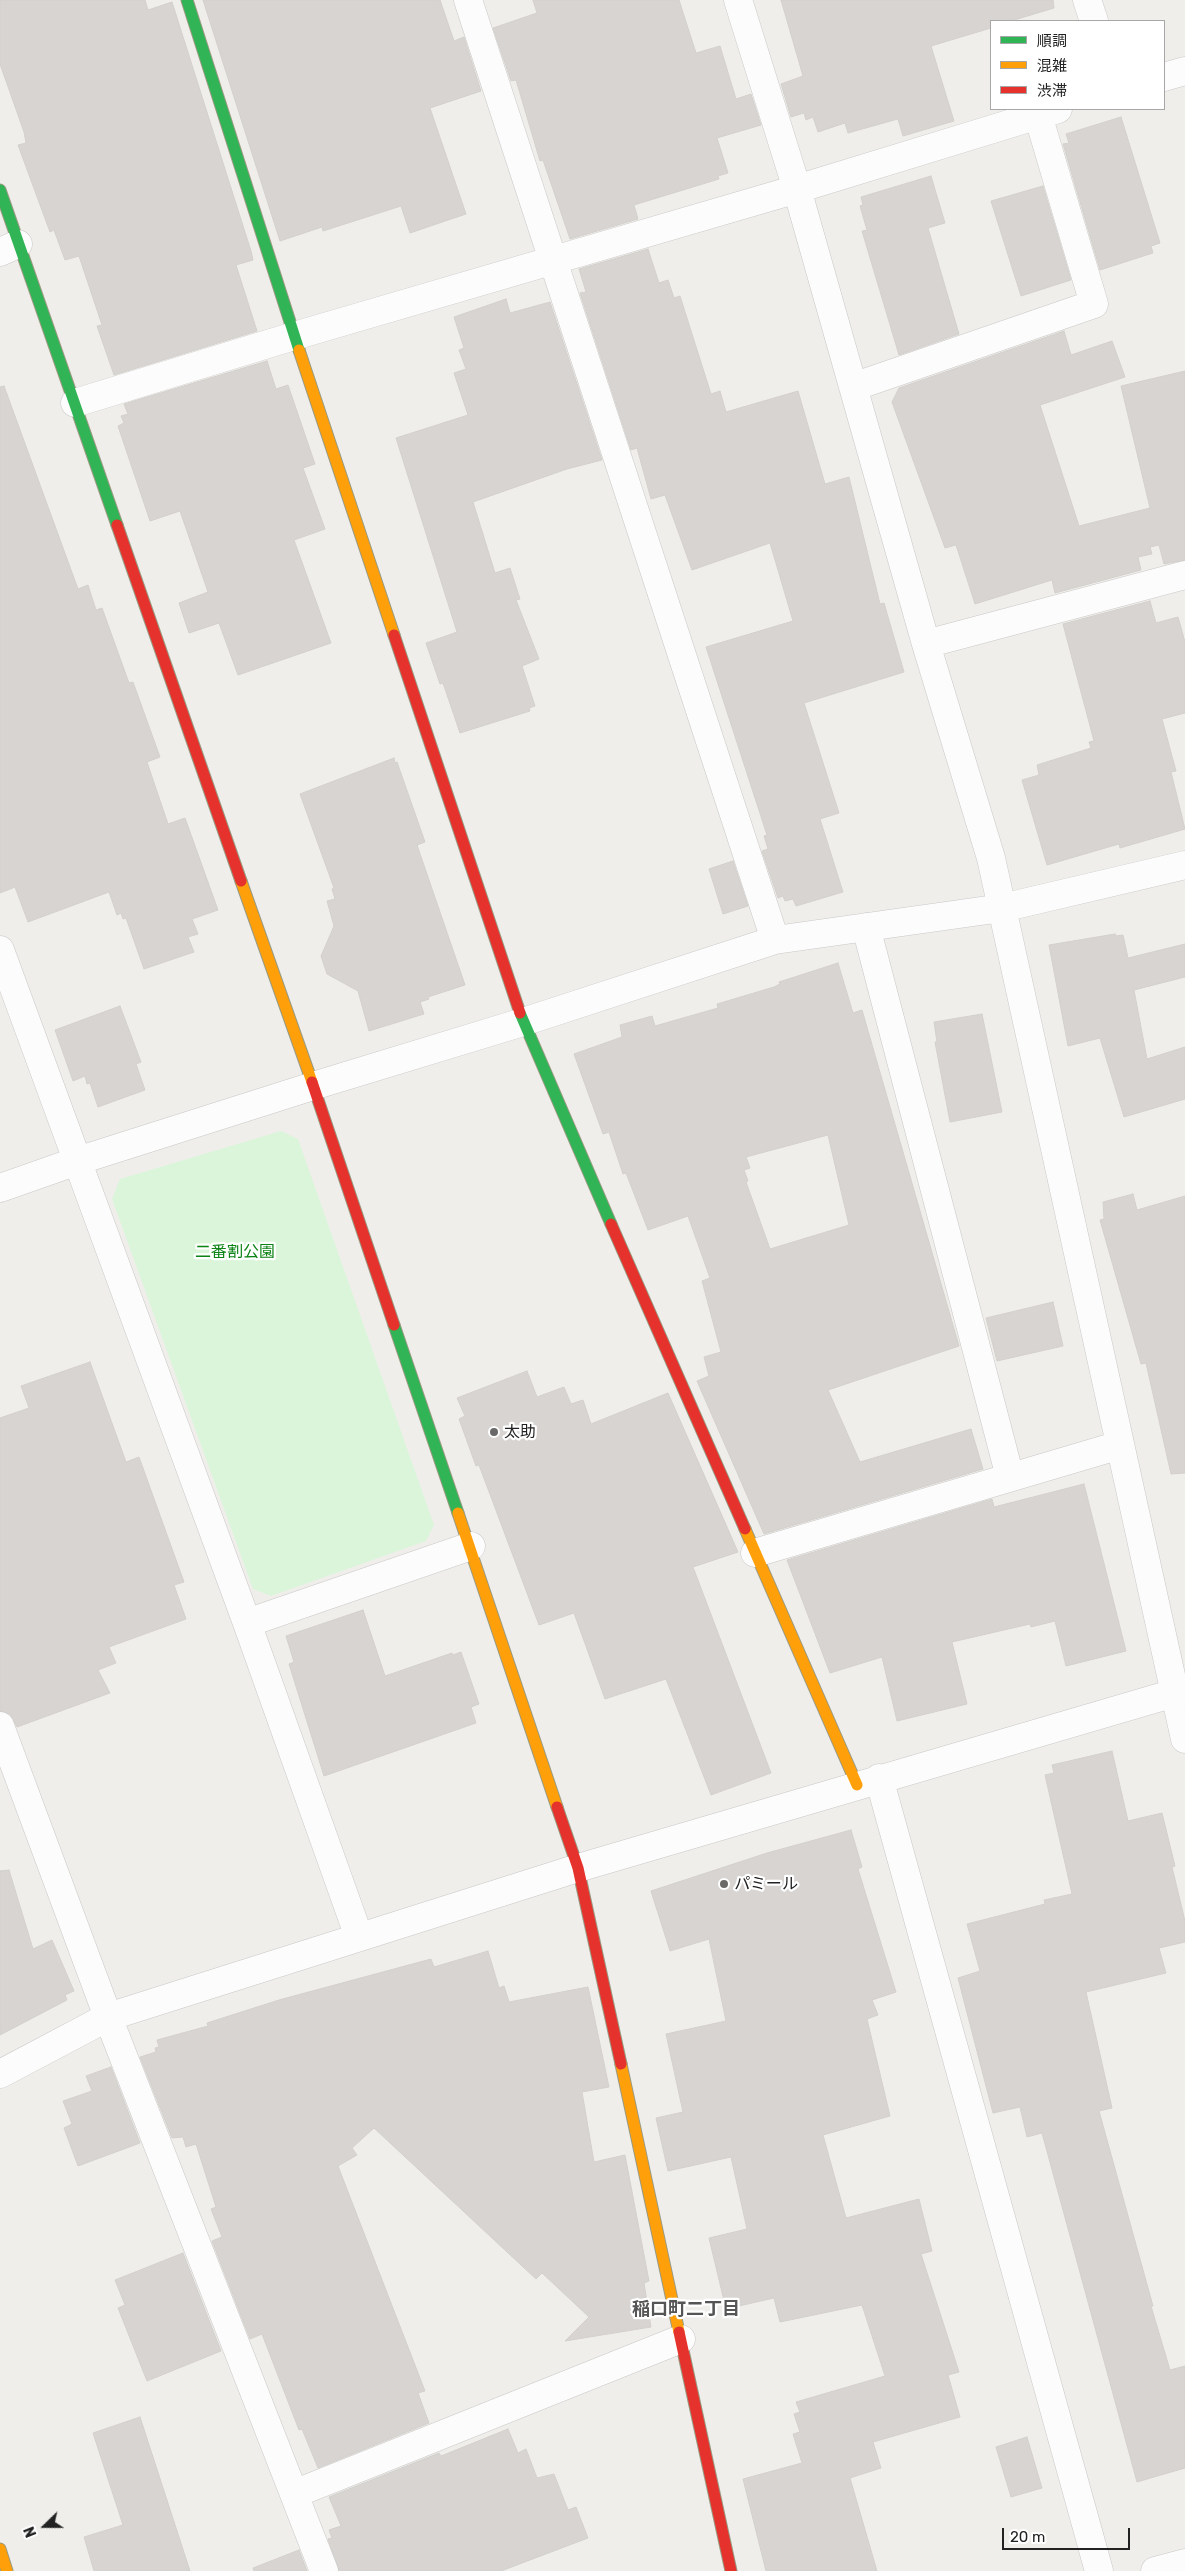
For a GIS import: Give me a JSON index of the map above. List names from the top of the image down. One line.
{"districts":["稲口町二丁目"],"parks":["二番割公園"],"places":["太助","パミール"],"legend":["順調","混雑","渋滞"],"scale_bar":"20 m","north":"left"}
